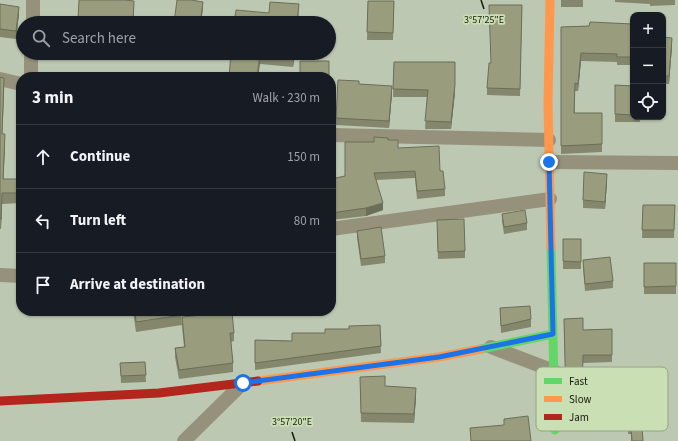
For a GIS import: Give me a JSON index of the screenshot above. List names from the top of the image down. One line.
{"legend":["Fast","Slow","Jam"],"page":{"map_buttons":["+","−"],"search":"Search here","heading":["3 min","Walk · 230 m"],"list":[["Continue","150 m"],["Turn left","80 m"],"Arrive at destination"]},"coordinates":["3°57'25\"E","3°57'20\"E"]}
